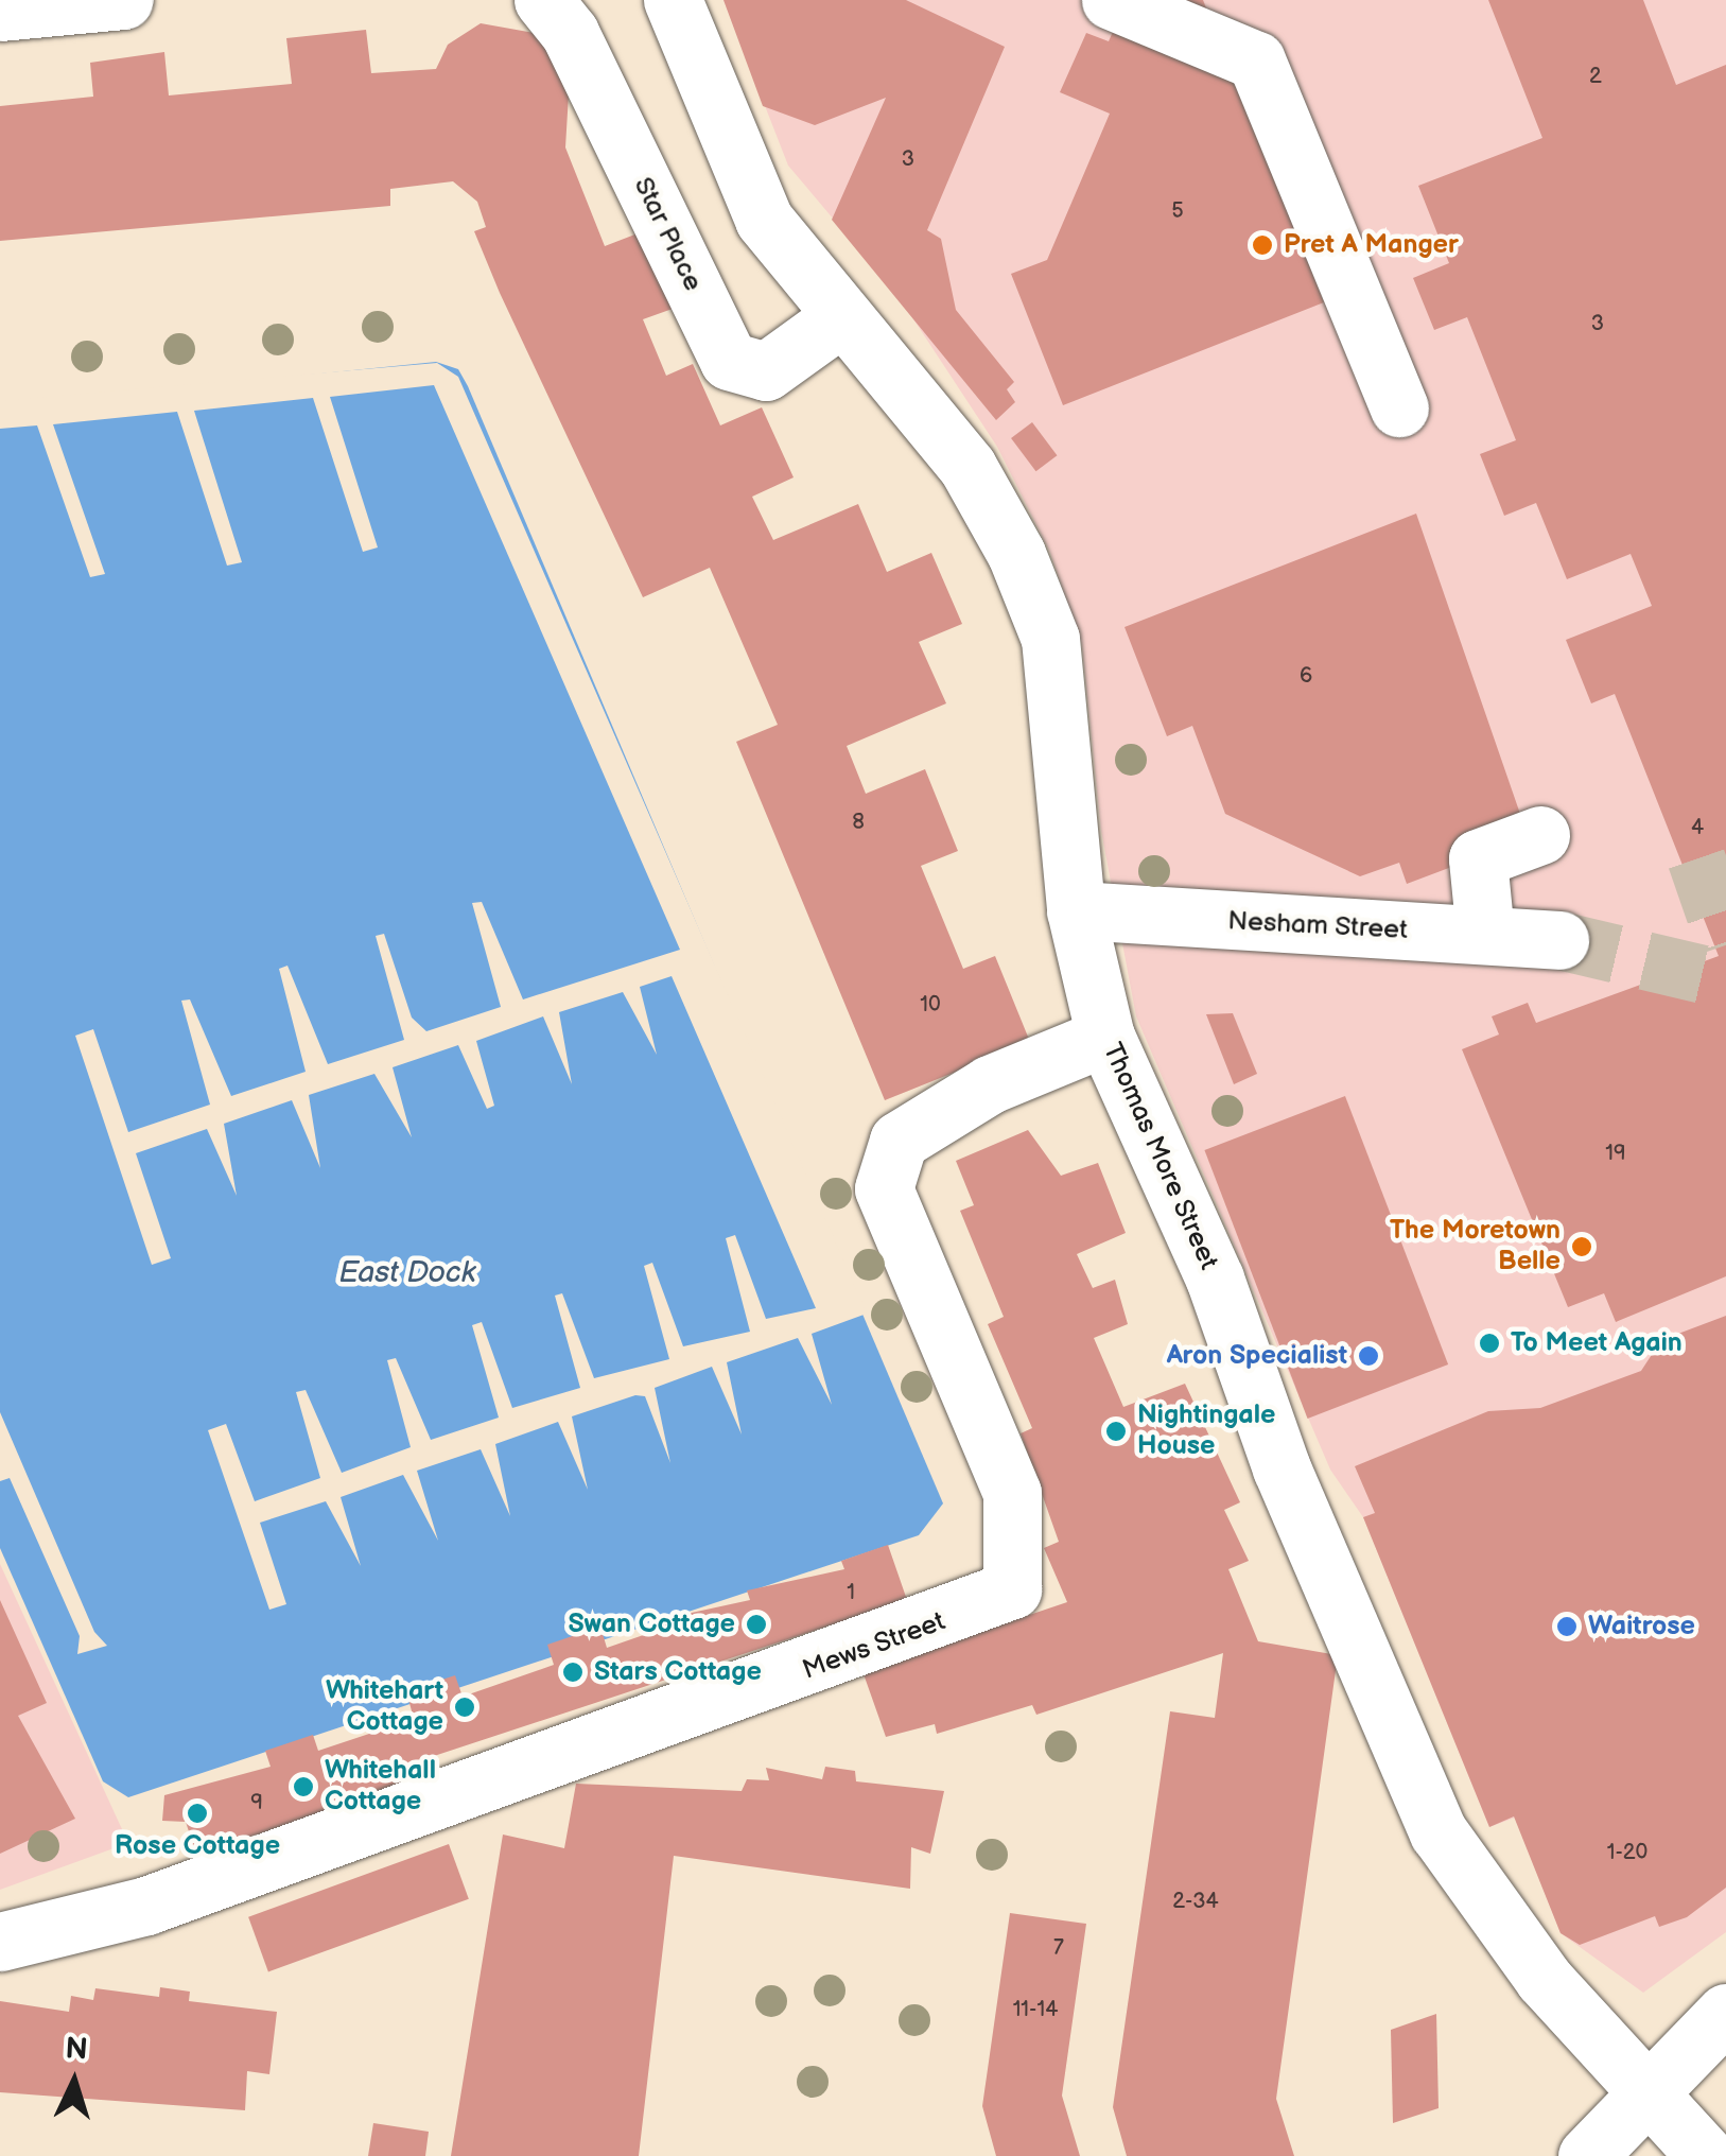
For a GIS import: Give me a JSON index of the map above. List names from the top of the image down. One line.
{"streets":{"street":["Star Place","Nesham Street","Thomas More Street","Mews Street"]},"crossings":[["Star Place","Thomas More Street"],["Nesham Street","Thomas More Street"],["Thomas More Street","Mews Street"]],"water":["East Dock"],"places":["Pret A Manger","The Moretown Belle","To Meet Again","Aron Specialist","Nightingale House","Swan Cottage","Waitrose","Stars Cottage","Whitehart Cottage","Whitehall Cottage","Rose Cottage"],"house_numbers":["2","3","5","3","6","8","4","10","19","1","9","1-20","2-34","7","11-14"],"north":"top"}
